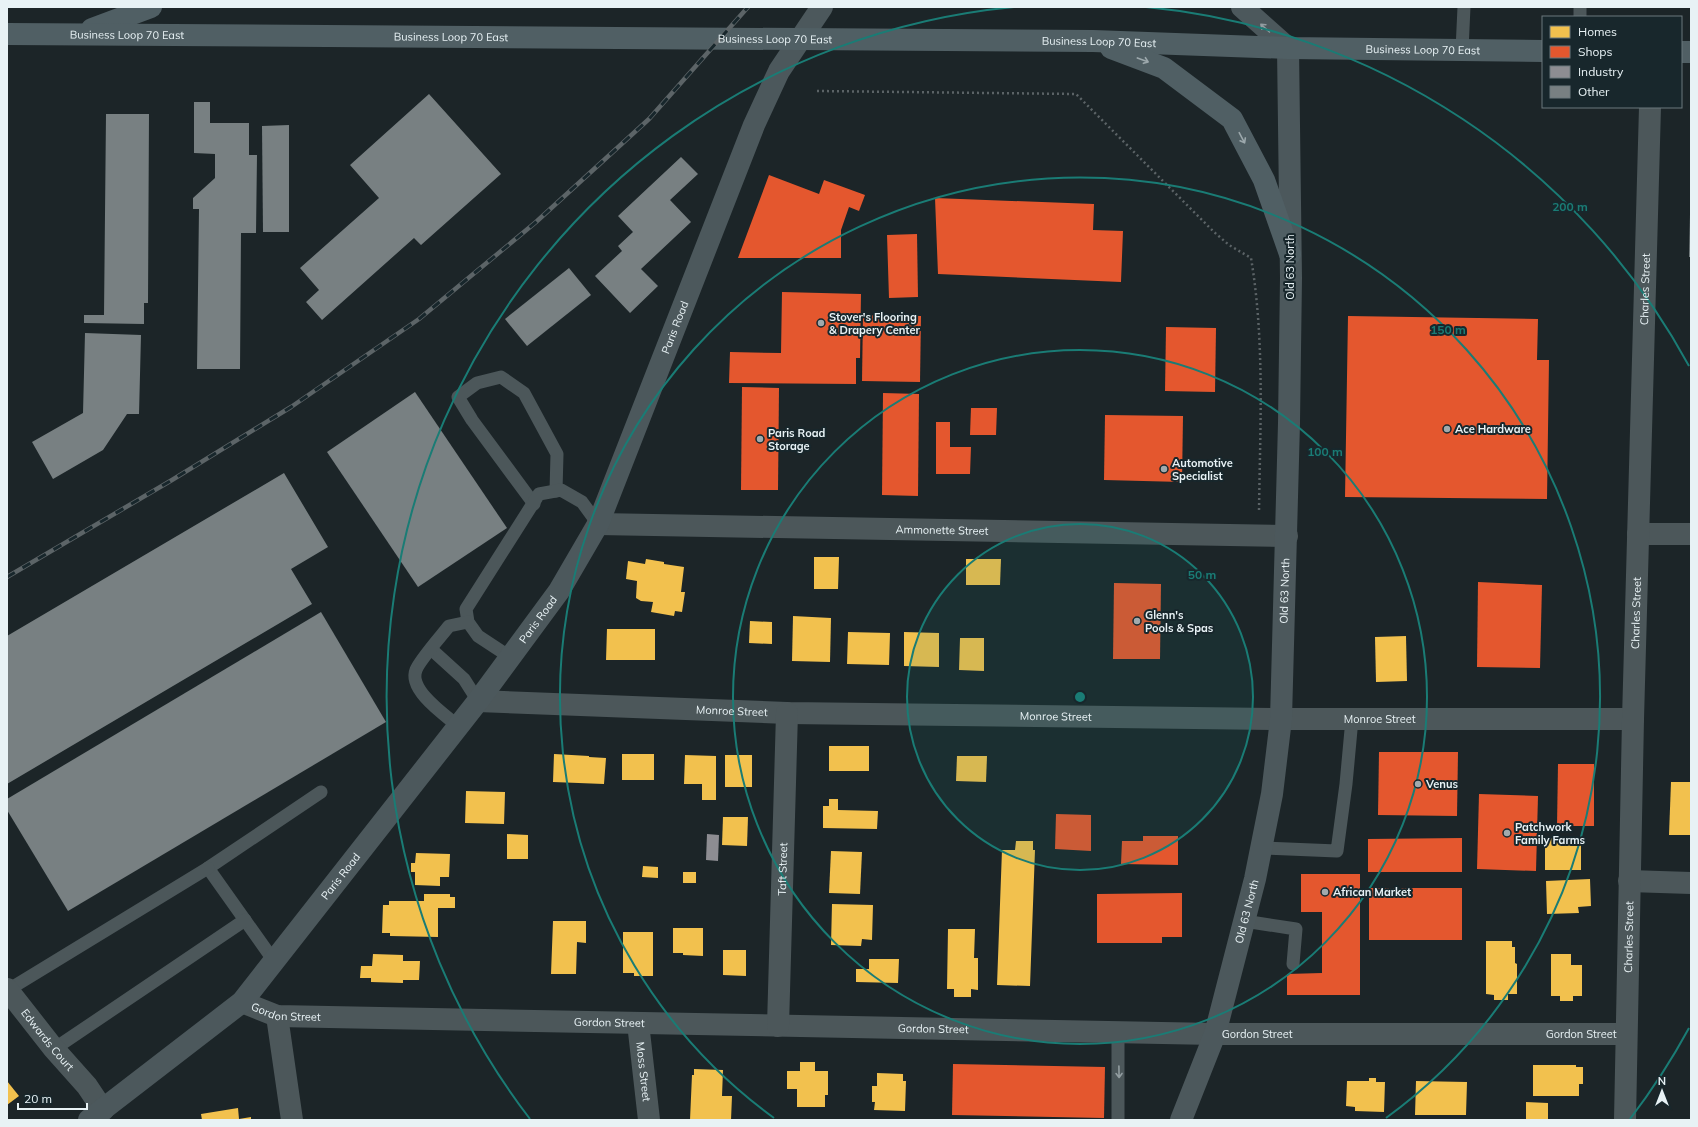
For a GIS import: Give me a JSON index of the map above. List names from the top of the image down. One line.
{"streets":{"main road":["Business Loop 70 East","Old 63 North","Paris Road"],"street":["Charles Street","Ammonette Street","Monroe Street","Taft Street","Gordon Street","Edwards Court","Moss Street"]},"crossings":[["Business Loop 70 East","Old 63 North"],["Old 63 North","Ammonette Street"],["Old 63 North","Monroe Street"],["Old 63 North","Gordon Street"],["Charles Street","Monroe Street"],["Charles Street","Gordon Street"],["Paris Road","Ammonette Street"],["Paris Road","Monroe Street"],["Paris Road","Gordon Street"],["Paris Road","Edwards Court"],["Monroe Street","Taft Street"],["Taft Street","Gordon Street"],["Gordon Street","Moss Street"]],"places":["Stover's Flooring & Drapery Center","Ace Hardware","Paris Road Storage","Automotive Specialist","Glenn's Pools & Spas","Venus","Patchwork Family Farms","African Market"],"legend":["Homes","Shops","Industry","Other"],"scale_bar":"20 m","north":"top","rings":["200 m","150 m","100 m","50 m"]}
